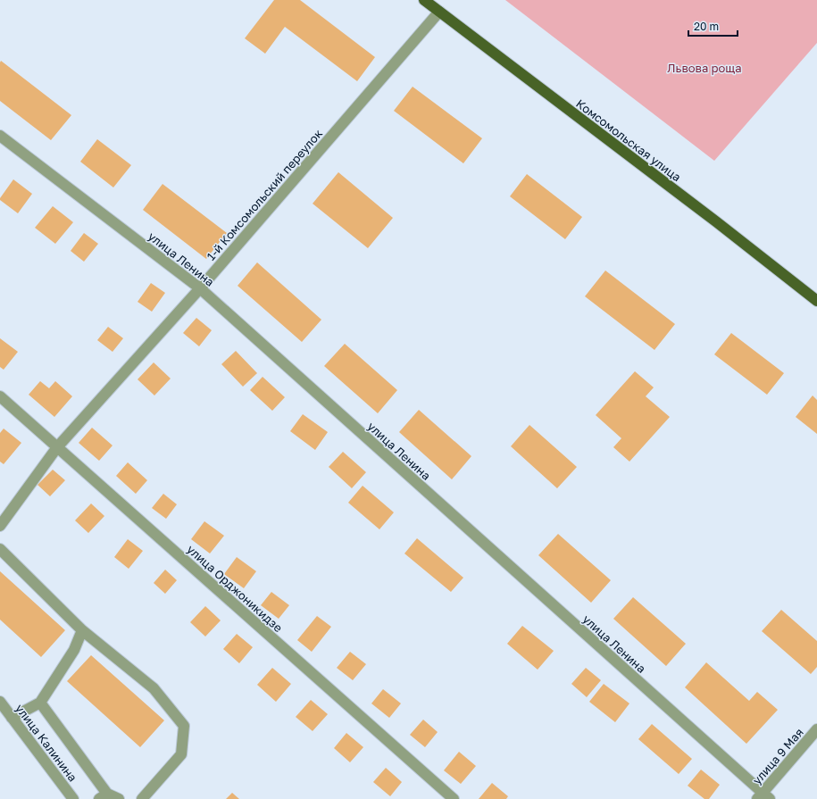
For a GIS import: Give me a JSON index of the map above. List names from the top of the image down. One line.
{"streets":{"main road":["Комсомольская улица"],"street":["1-й Комсомольский переулок","улица Ленина","улица Орджоникидзе","улица Калинина","улица 9 Мая"]},"crossings":[["Комсомольская улица","1-й Комсомольский переулок"],["1-й Комсомольский переулок","улица Ленина"],["1-й Комсомольский переулок","улица Орджоникидзе"],["улица Ленина","улица 9 Мая"]],"parks":["Львова роща"],"scale_bar":"20 m"}
